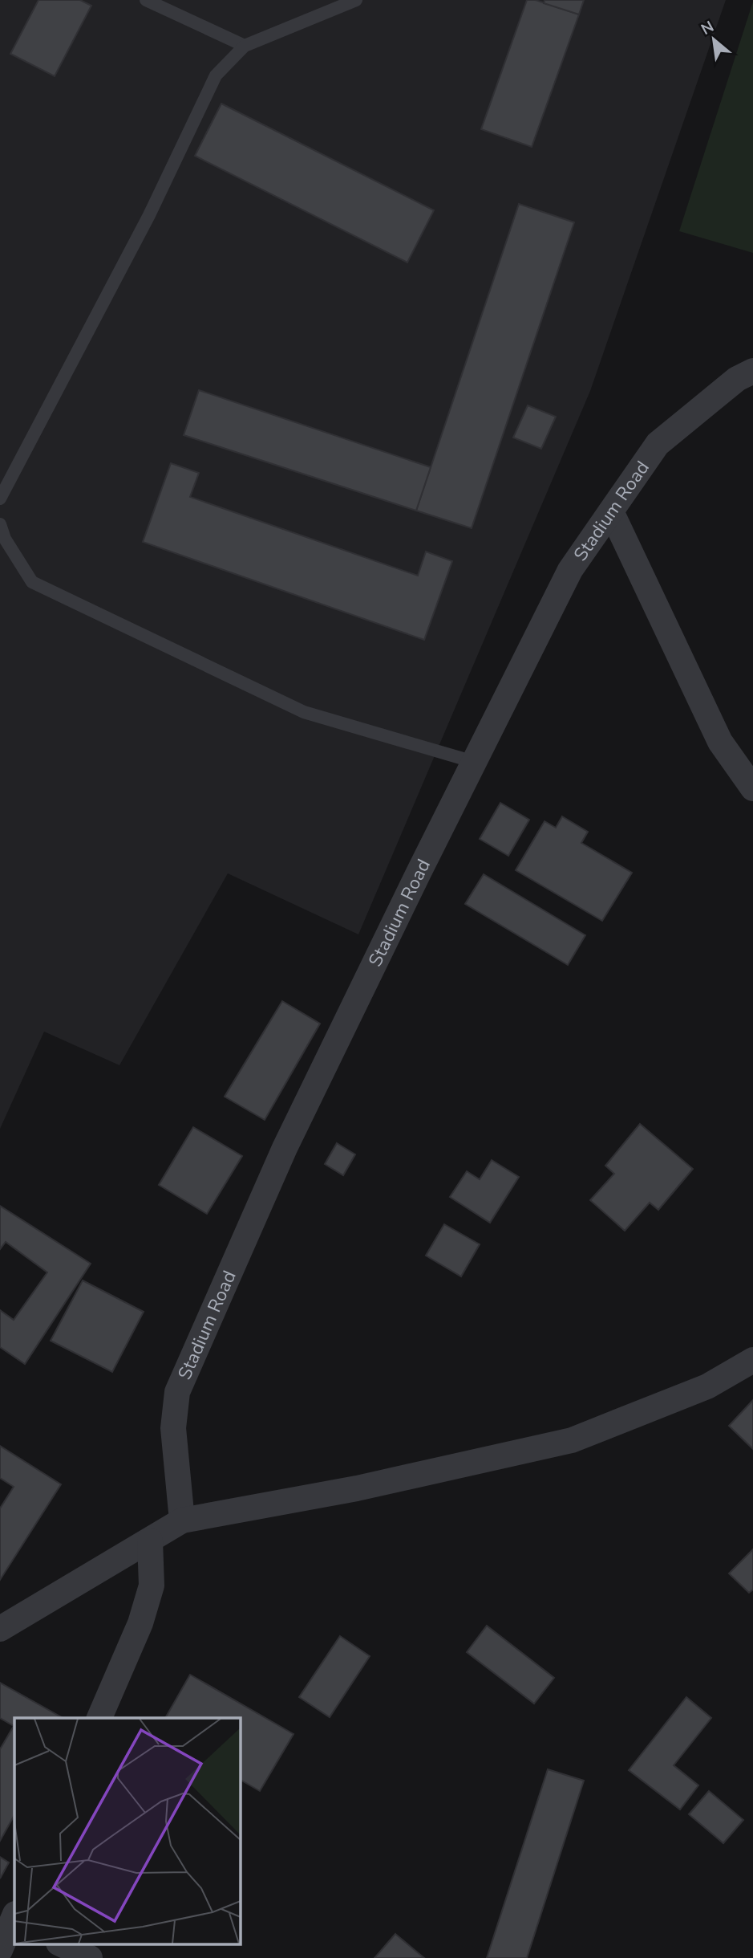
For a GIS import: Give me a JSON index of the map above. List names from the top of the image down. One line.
{"streets":{"street":["Stadium Road"]},"north":"top left"}
